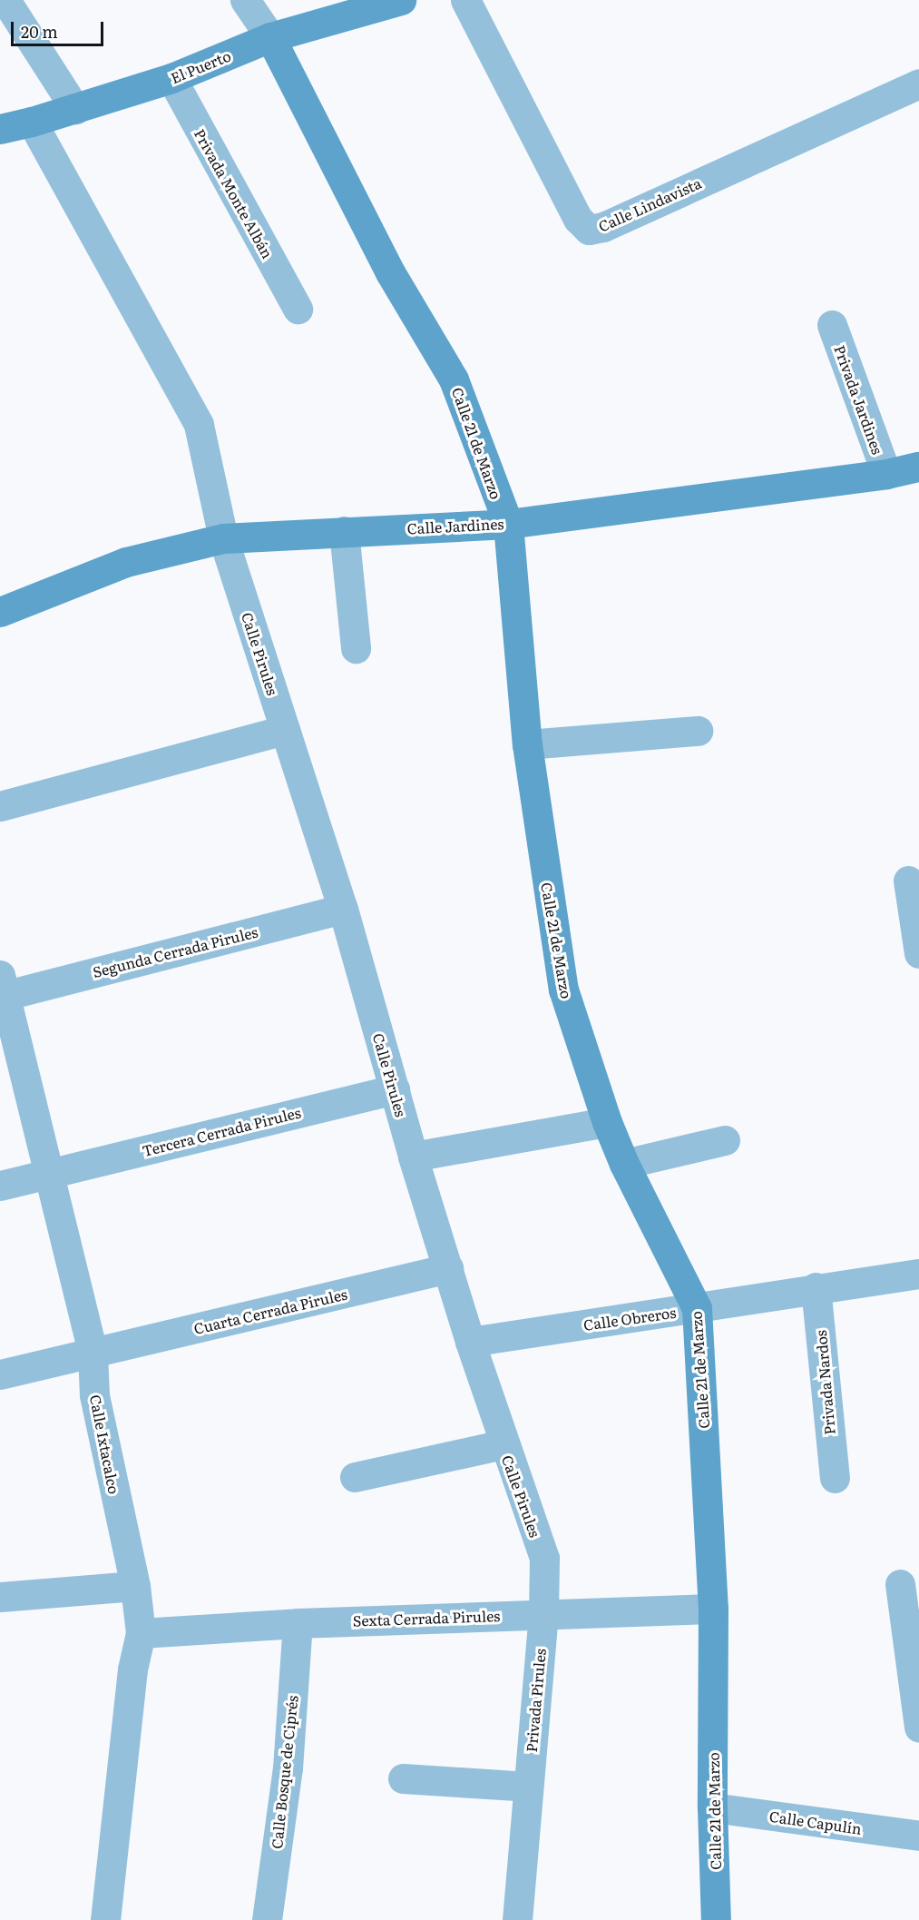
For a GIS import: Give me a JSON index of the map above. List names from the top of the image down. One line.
{"streets":{"street":["El Puerto","Privada Monte Albán","Calle Lindavista","Privada Jardines","Calle 21 de Marzo","Calle Jardines","Calle Pirules","Segunda Cerrada Pirules","Tercera Cerrada Pirules","Cuarta Cerrada Pirules","Calle Obreros","Privada Nardos","Calle Ixtacalco","Sexta Cerrada Pirules","Privada Pirules","Calle Bosque de Ciprés","Calle Capulín"]},"crossings":[["El Puerto","Privada Monte Albán"],["El Puerto","Calle 21 de Marzo"],["El Puerto","Calle Pirules"],["Privada Jardines","Calle Jardines"],["Calle 21 de Marzo","Calle Jardines"],["Calle 21 de Marzo","Calle Obreros"],["Calle 21 de Marzo","Sexta Cerrada Pirules"],["Calle 21 de Marzo","Calle Capulín"],["Calle Jardines","Calle Pirules"],["Calle Pirules","Segunda Cerrada Pirules"],["Calle Pirules","Tercera Cerrada Pirules"],["Calle Pirules","Cuarta Cerrada Pirules"],["Calle Pirules","Calle Obreros"],["Calle Pirules","Sexta Cerrada Pirules"],["Calle Pirules","Privada Pirules"],["Segunda Cerrada Pirules","Calle Ixtacalco"],["Tercera Cerrada Pirules","Calle Ixtacalco"],["Cuarta Cerrada Pirules","Calle Ixtacalco"],["Calle Obreros","Privada Nardos"],["Calle Ixtacalco","Sexta Cerrada Pirules"],["Sexta Cerrada Pirules","Privada Pirules"],["Sexta Cerrada Pirules","Calle Bosque de Ciprés"]],"scale_bar":"20 m"}
